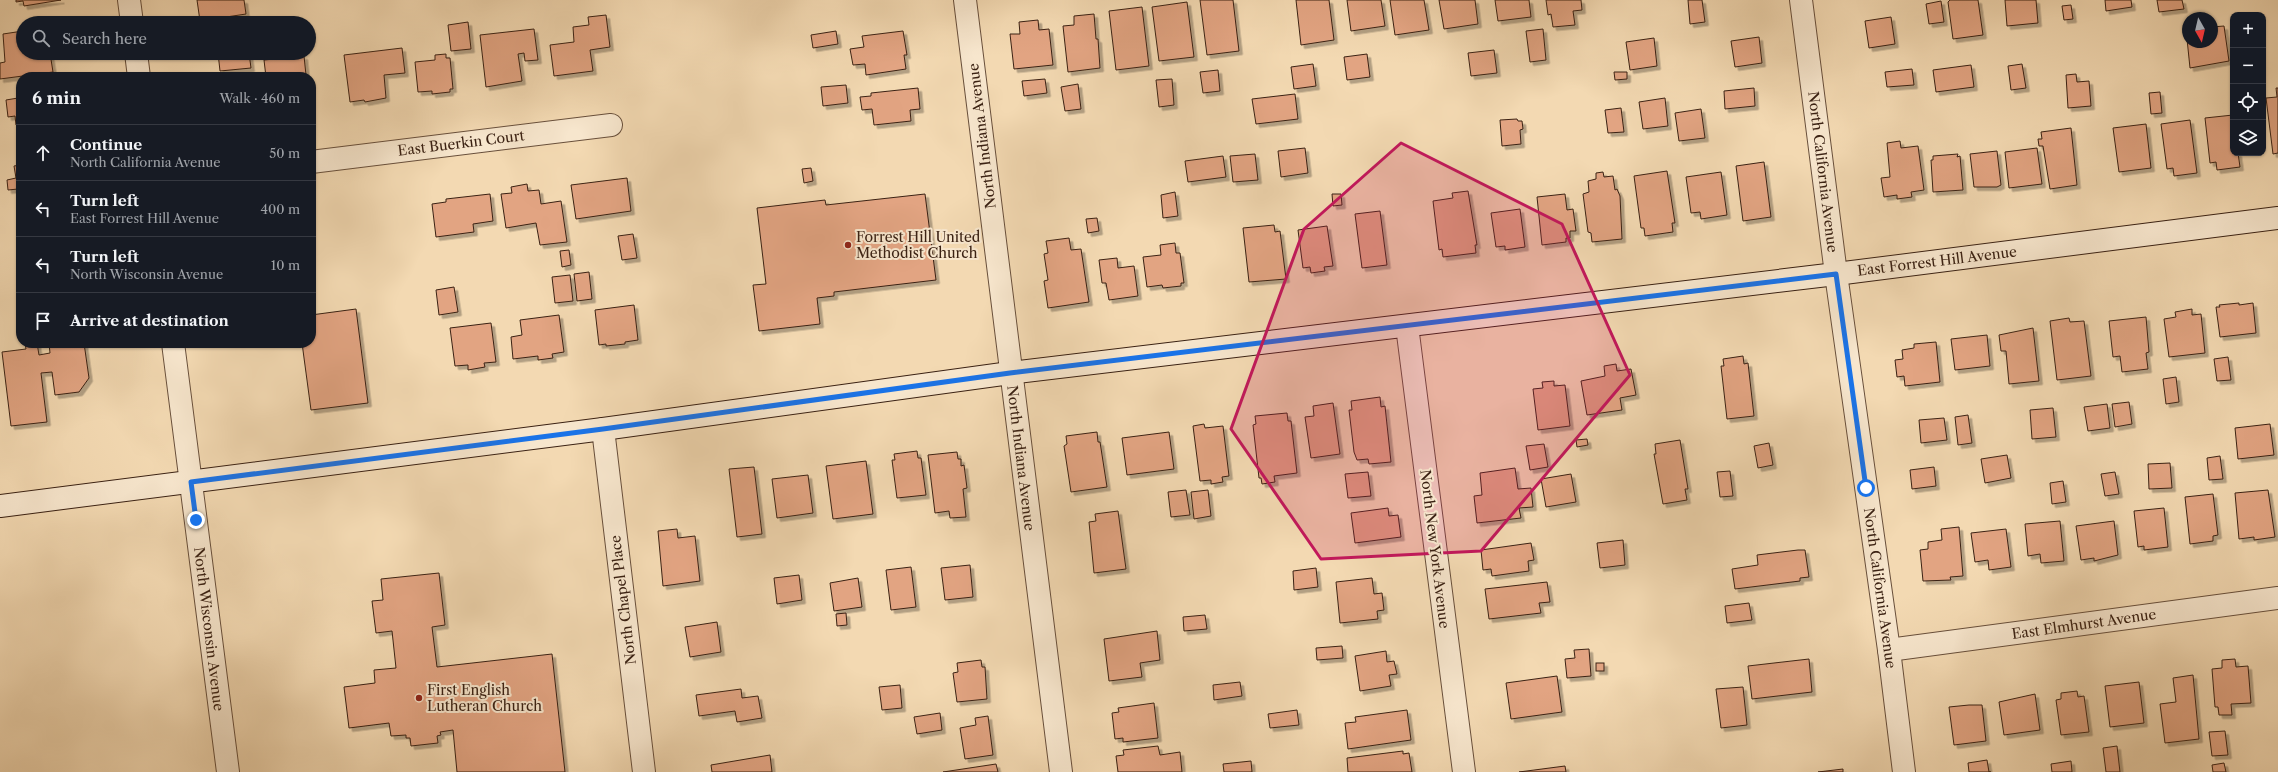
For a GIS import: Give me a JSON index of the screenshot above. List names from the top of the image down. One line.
{"streets":{"street":["North Indiana Avenue","East Buerkin Court","North California Avenue","East Forrest Hill Avenue","North New York Avenue","North Chapel Place","East Elmhurst Avenue","North Wisconsin Avenue"]},"crossings":[["North Indiana Avenue","East Forrest Hill Avenue"],["North California Avenue","East Forrest Hill Avenue"],["North California Avenue","East Elmhurst Avenue"],["East Forrest Hill Avenue","North New York Avenue"],["East Forrest Hill Avenue","North Chapel Place"],["East Forrest Hill Avenue","North Wisconsin Avenue"]],"places":["Forrest Hill United Methodist Church","First English Lutheran Church"],"north":"bottom","page":{"map_buttons":["+","−"],"search":"Search here","heading":["6 min","Walk · 460 m"],"list":[["Continue","North California Avenue","50 m"],["Turn left","East Forrest Hill Avenue","400 m"],["Turn left","North Wisconsin Avenue","10 m"],"Arrive at destination"]}}
